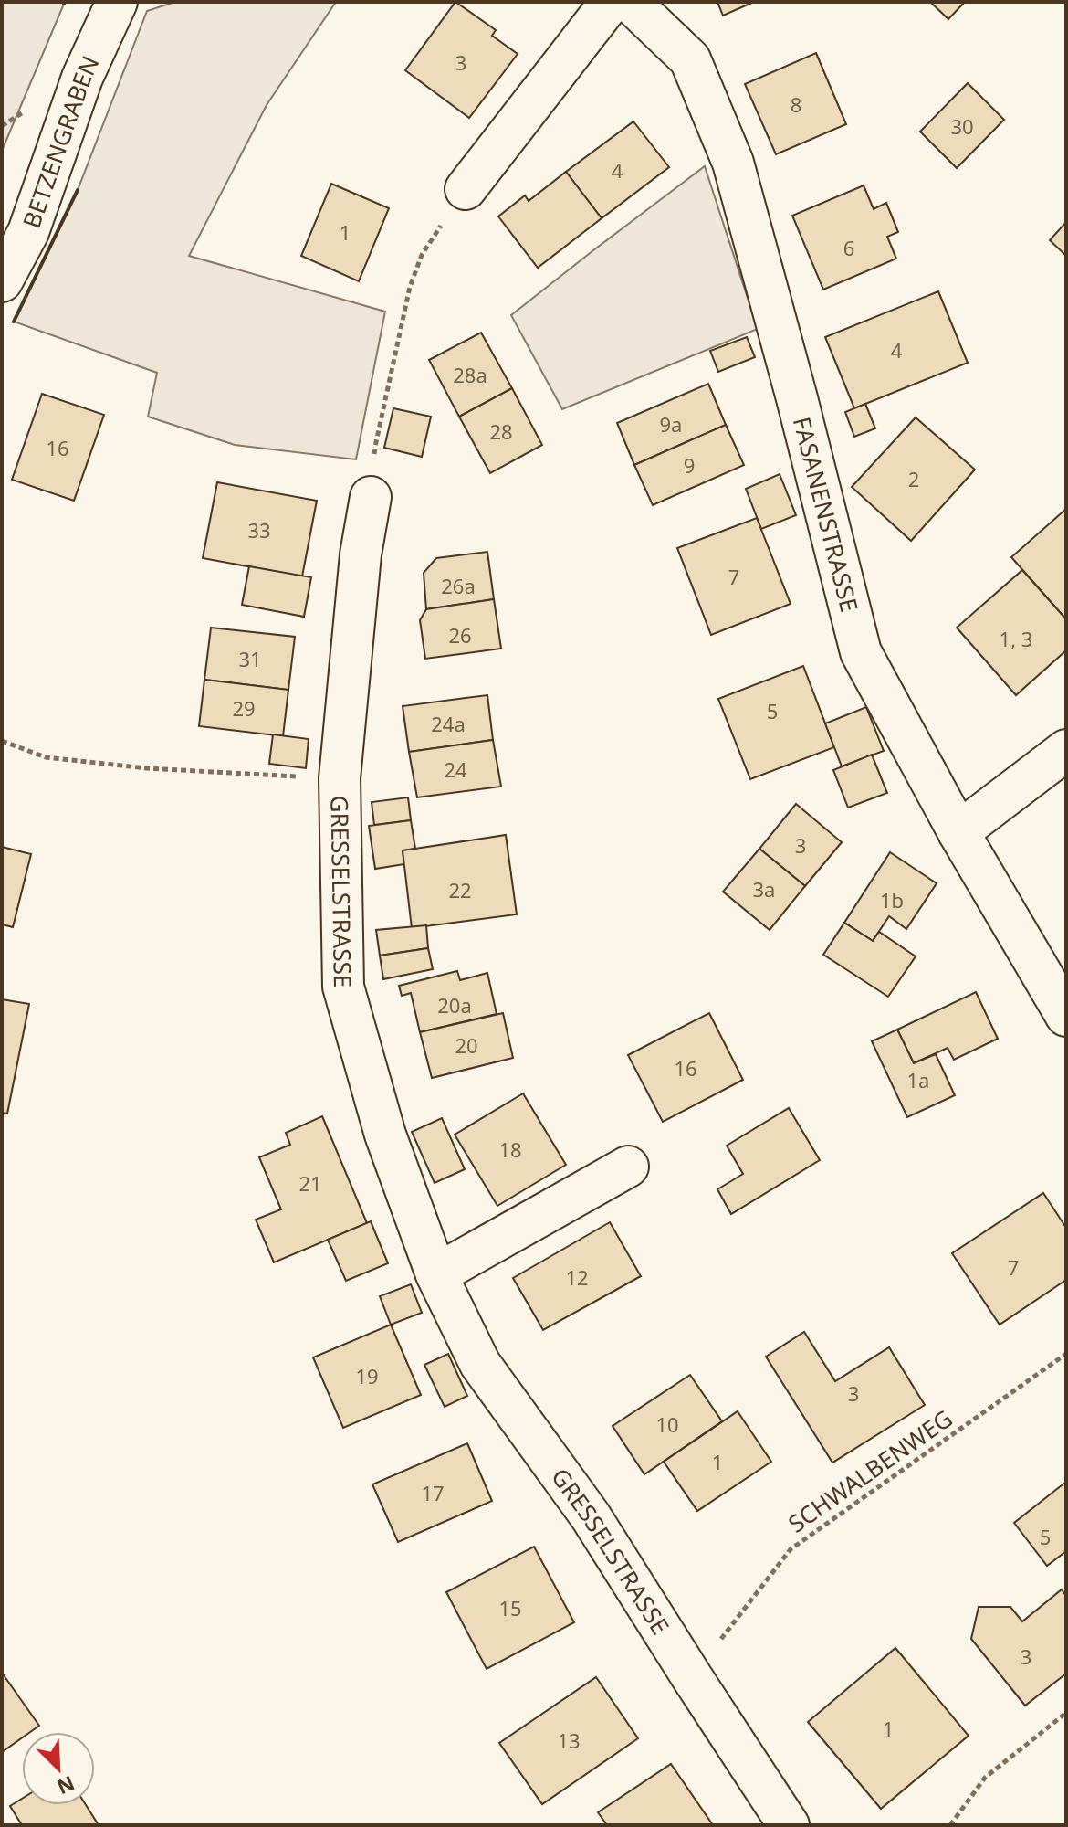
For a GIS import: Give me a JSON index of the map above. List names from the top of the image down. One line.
{"streets":{"street":["BETZENGRABEN","FASANENSTRASSE","GRESSELSTRASSE"],"path":["SCHWALBENWEG"]},"crossings":[["GRESSELSTRASSE","SCHWALBENWEG"]],"house_numbers":["3","8","30","4","1","6","4","28a","9a","28","16","9","2","33","7","26a","26","1, 3","31","29","5","24a","24","3","3a","22","1b","20a","20","16","1a","18","21","7","12","19","3","10","1","17","5","15","3","1","13"],"north":"bottom right"}
